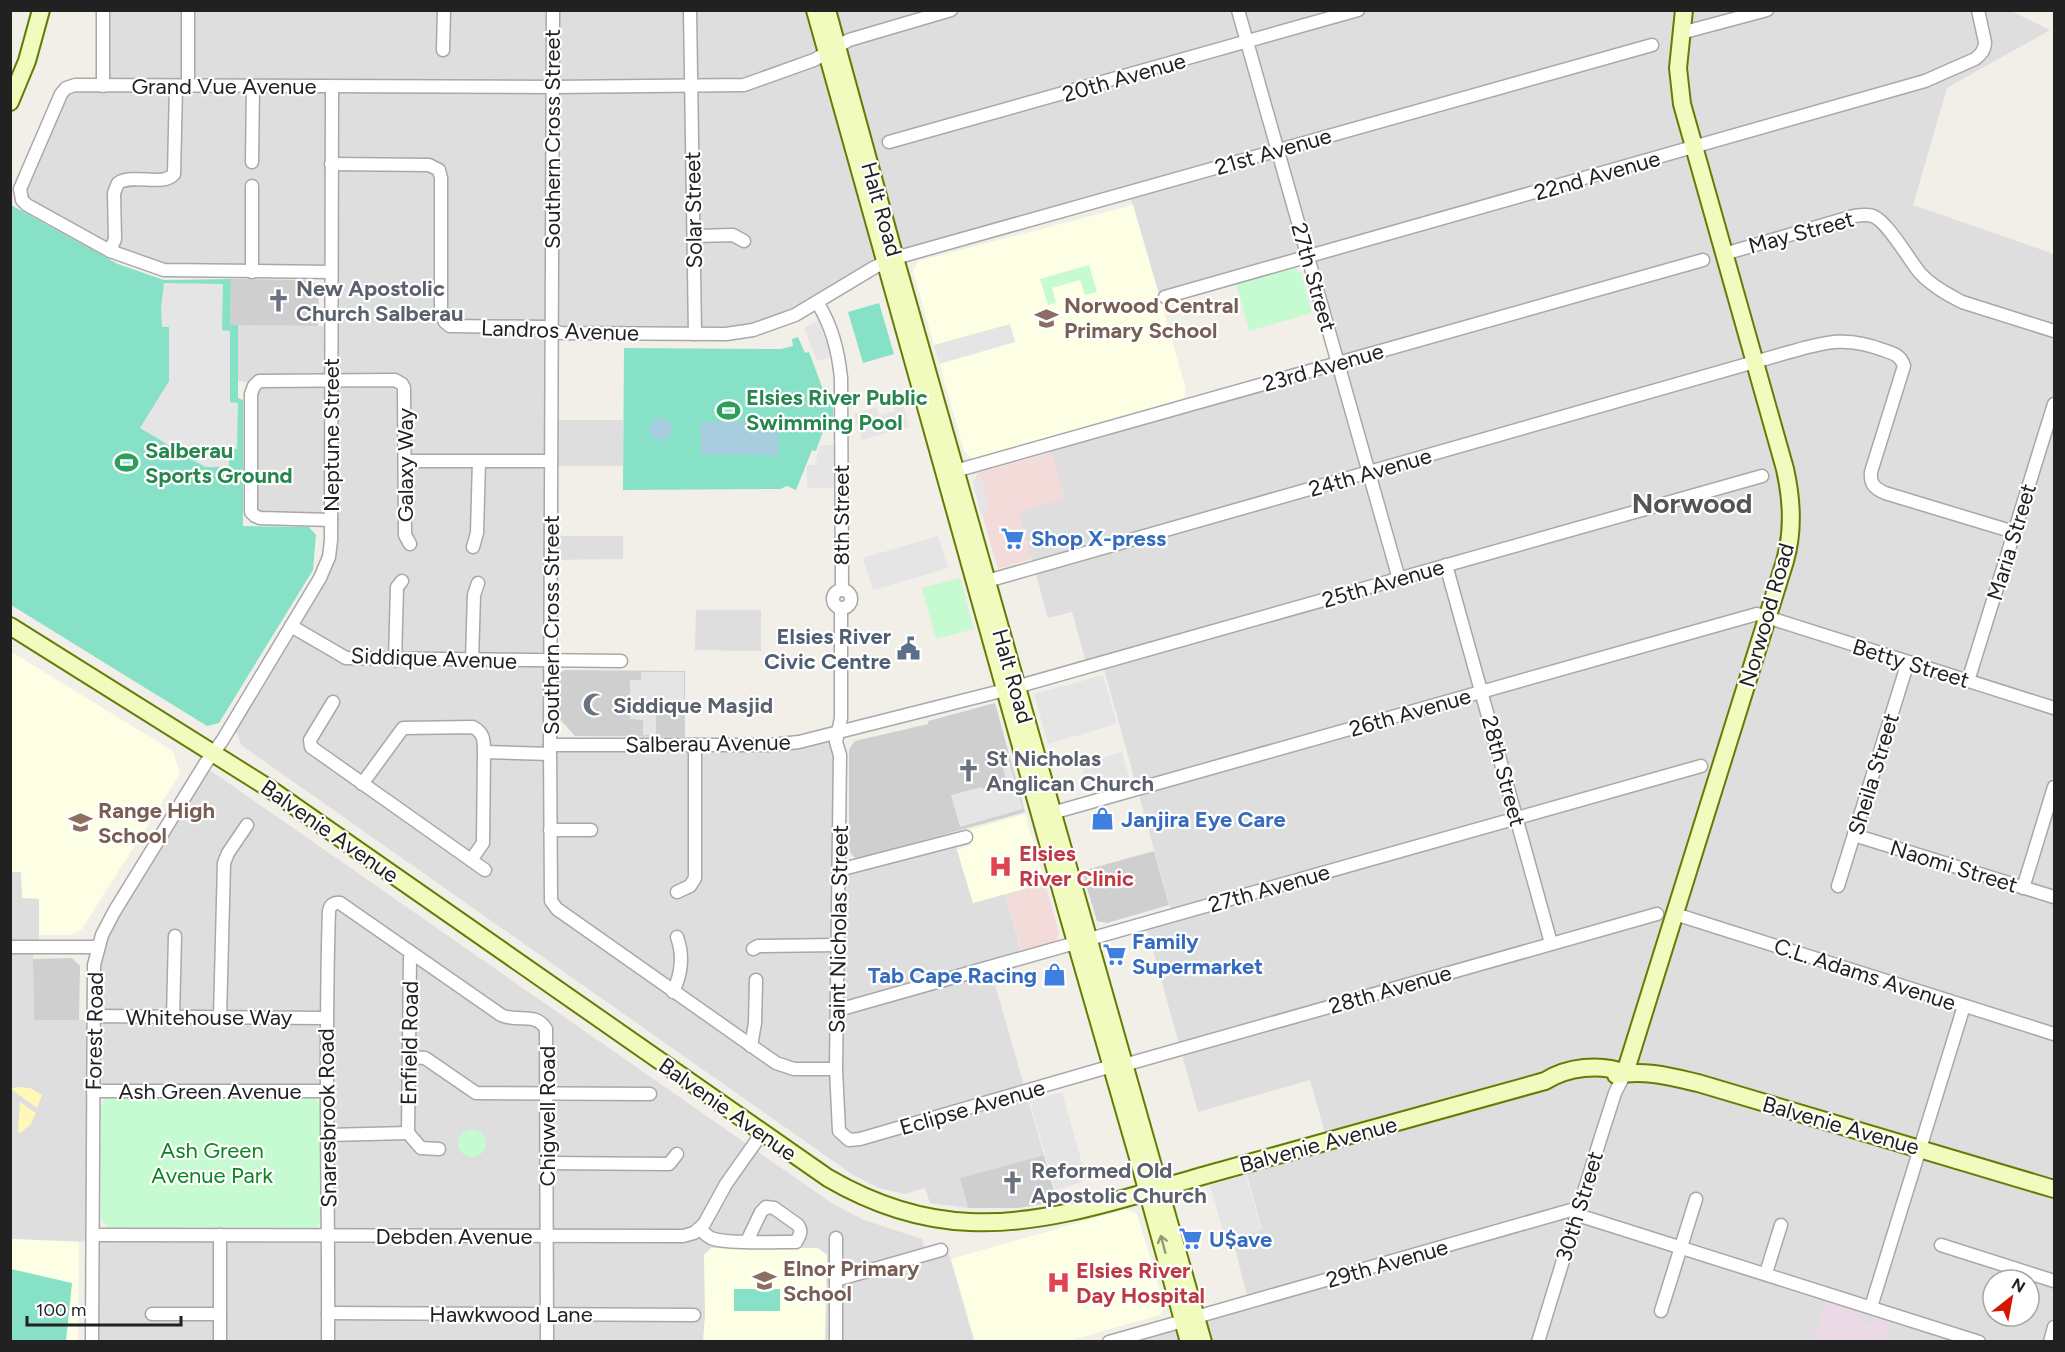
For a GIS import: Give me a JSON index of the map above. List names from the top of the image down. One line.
{"streets":{"street":["20th Avenue","Grand Vue Avenue","Southern Cross Street","21st Avenue","22nd Avenue","Halt Road","Solar Street","May Street","27th Street","Landros Avenue","23rd Avenue","Neptune Street","Galaxy Way","24th Avenue","8th Street","Maria Street","25th Avenue","Norwood Road","Siddique Avenue","Betty Street","26th Avenue","Salberau Avenue","28th Street","Sheila Street","Balvenie Avenue","Naomi Street","27th Avenue","Saint Nicholas Street","C.L. Adams Avenue","28th Avenue","Whitehouse Way","Forest Road","Enfield Road","Ash Green Avenue","Eclipse Avenue","Chigwell Road","Snaresbrook Road","30th Street","Debden Avenue","29th Avenue","Hawkwood Lane"]},"crossings":[["20th Avenue","27th Street"],["Grand Vue Avenue","Southern Cross Street"],["Grand Vue Avenue","Halt Road"],["Grand Vue Avenue","Solar Street"],["Grand Vue Avenue","Neptune Street"],["Southern Cross Street","Landros Avenue"],["Southern Cross Street","Siddique Avenue"],["Southern Cross Street","Salberau Avenue"],["Southern Cross Street","Saint Nicholas Street"],["21st Avenue","Halt Road"],["21st Avenue","27th Street"],["21st Avenue","Landros Avenue"],["22nd Avenue","27th Street"],["22nd Avenue","Norwood Road"],["Halt Road","Landros Avenue"],["Halt Road","23rd Avenue"],["Halt Road","24th Avenue"],["Halt Road","25th Avenue"],["Halt Road","26th Avenue"],["Halt Road","Salberau Avenue"],["Halt Road","Balvenie Avenue"],["Halt Road","27th Avenue"],["Halt Road","28th Avenue"],["Halt Road","Eclipse Avenue"],["Halt Road","29th Avenue"],["Solar Street","Landros Avenue"],["May Street","Norwood Road"],["27th Street","23rd Avenue"],["27th Street","24th Avenue"],["27th Street","25th Avenue"],["Landros Avenue","Neptune Street"],["Landros Avenue","8th Street"],["Neptune Street","Galaxy Way"],["Neptune Street","Siddique Avenue"],["Neptune Street","Balvenie Avenue"],["Neptune Street","Forest Road"],["24th Avenue","Maria Street"],["24th Avenue","Norwood Road"],["8th Street","Salberau Avenue"],["8th Street","Saint Nicholas Street"],["Maria Street","Betty Street"],["25th Avenue","Salberau Avenue"],["25th Avenue","28th Street"],["Norwood Road","Betty Street"],["Norwood Road","26th Avenue"],["Norwood Road","Balvenie Avenue"],["Norwood Road","C.L. Adams Avenue"],["Norwood Road","30th Street"],["Betty Street","26th Avenue"],["Betty Street","Sheila Street"],["26th Avenue","28th Street"],["Salberau Avenue","Saint Nicholas Street"],["28th Street","27th Avenue"],["28th Street","28th Avenue"],["Sheila Street","Naomi Street"],["Balvenie Avenue","Forest Road"],["Balvenie Avenue","30th Street"],["27th Avenue","Saint Nicholas Street"],["Saint Nicholas Street","Eclipse Avenue"],["28th Avenue","Eclipse Avenue"],["Whitehouse Way","Forest Road"],["Whitehouse Way","Snaresbrook Road"],["Forest Road","Ash Green Avenue"],["Forest Road","Debden Avenue"],["Enfield Road","Chigwell Road"],["Enfield Road","Snaresbrook Road"],["Ash Green Avenue","Snaresbrook Road"],["Chigwell Road","Snaresbrook Road"],["Chigwell Road","Debden Avenue"],["Chigwell Road","Hawkwood Lane"],["Snaresbrook Road","Debden Avenue"],["Snaresbrook Road","Hawkwood Lane"],["30th Street","29th Avenue"]],"districts":["Norwood"],"parks":["Ash Green Avenue Park"],"places":{"church":["New Apostolic Church Salberau","St Nicholas Anglican Church","Reformed Old Apostolic Church"],"school or university":["Norwood Central Primary School","Range High School","Elnor Primary School"],"sports":["Elsies River Public Swimming Pool","Salberau Sports Ground"],"supermarket":["Shop X-press","Family Supermarket","U$ave"],"public building":["Elsies River Civic Centre"],"mosque":["Siddique Masjid"],"shop":["Janjira Eye Care","Tab Cape Racing"],"hospital":["Elsies River Clinic","Elsies River Day Hospital"]},"scale_bar":"100 m","north":"top right"}
